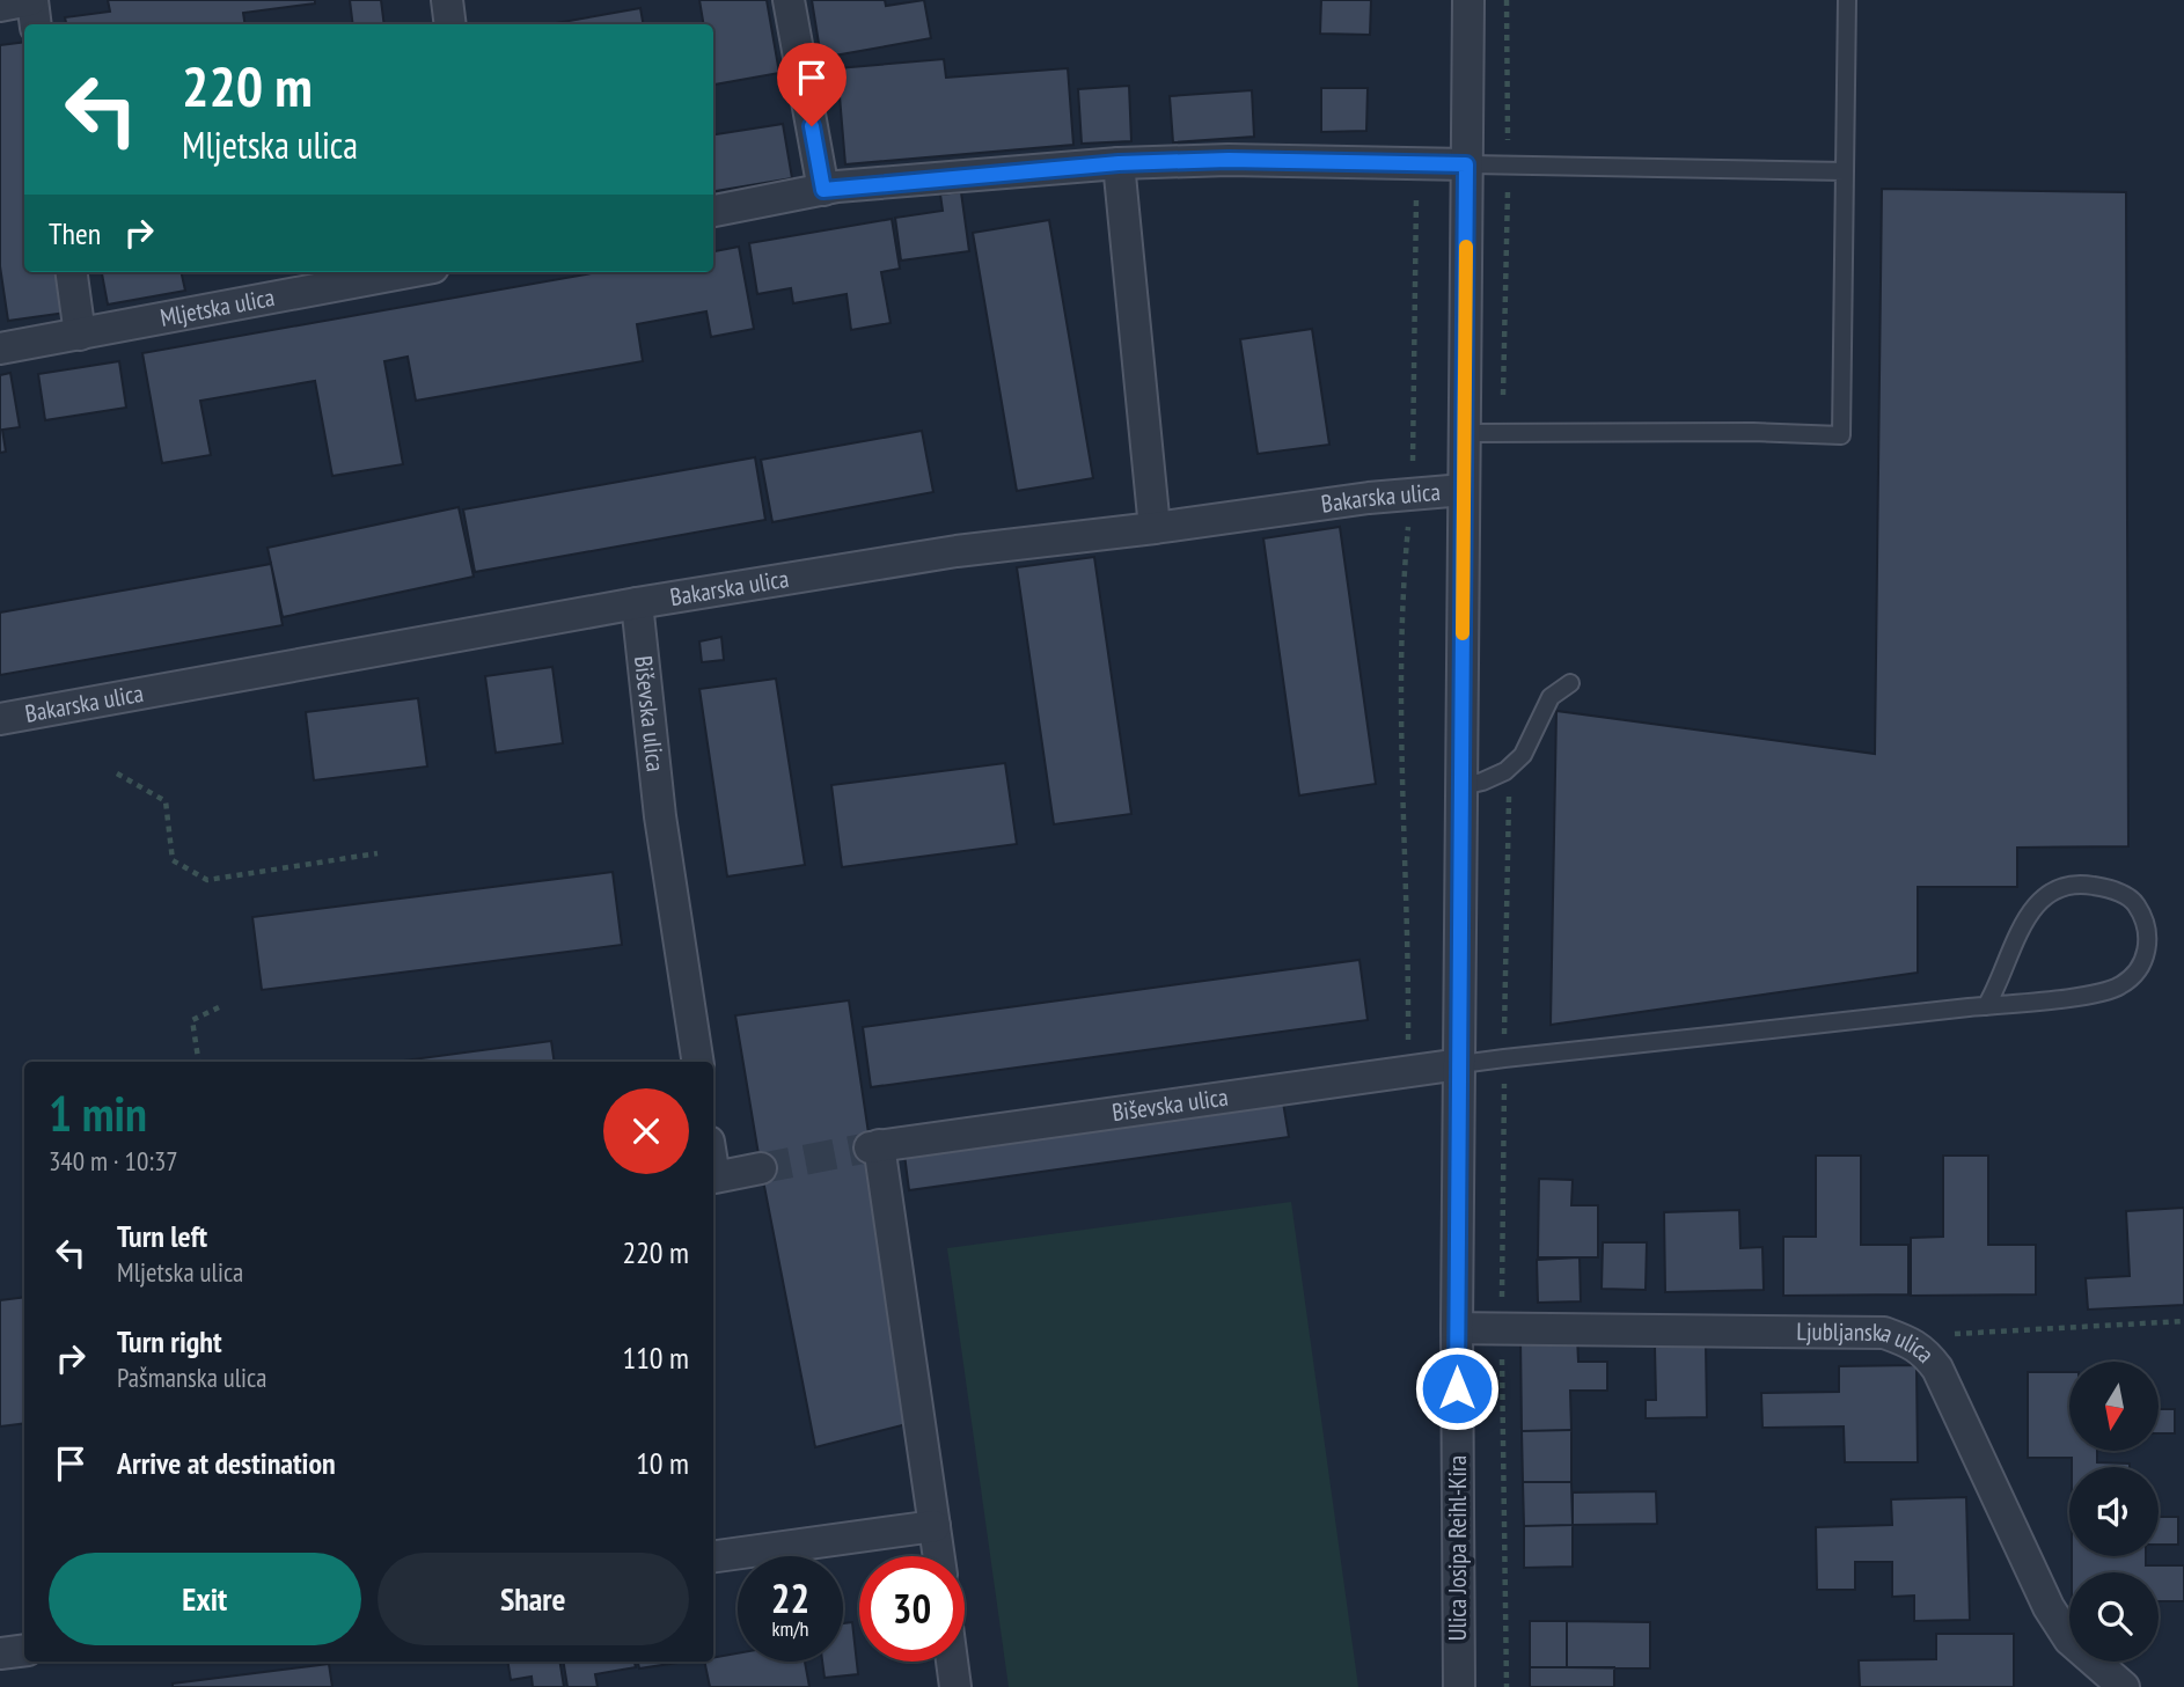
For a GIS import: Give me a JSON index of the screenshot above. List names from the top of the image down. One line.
{"streets":{"street":["Mljetska ulica","Bakarska ulica","Biševska ulica","Ljubljanska ulica","Ulica Josipa Reihl-Kira"]},"crossings":[["Bakarska ulica","Biševska ulica"],["Bakarska ulica","Ulica Josipa Reihl-Kira"],["Biševska ulica","Ulica Josipa Reihl-Kira"],["Ljubljanska ulica","Ulica Josipa Reihl-Kira"]],"north":"bottom","page":{"turn":["220 m","Mljetska ulica"],"then":"Then","heading":["1 min","340 m · 10:37"],"list":[{"name":"Turn left","note":"Mljetska ulica","value":"220 m"},{"name":"Turn right","note":"Pašmanska ulica","value":"110 m"},{"name":"Arrive at destination","value":"10 m"}],"buttons":["Exit","Share"],"speed":"22 km/h","limit":"30"}}
